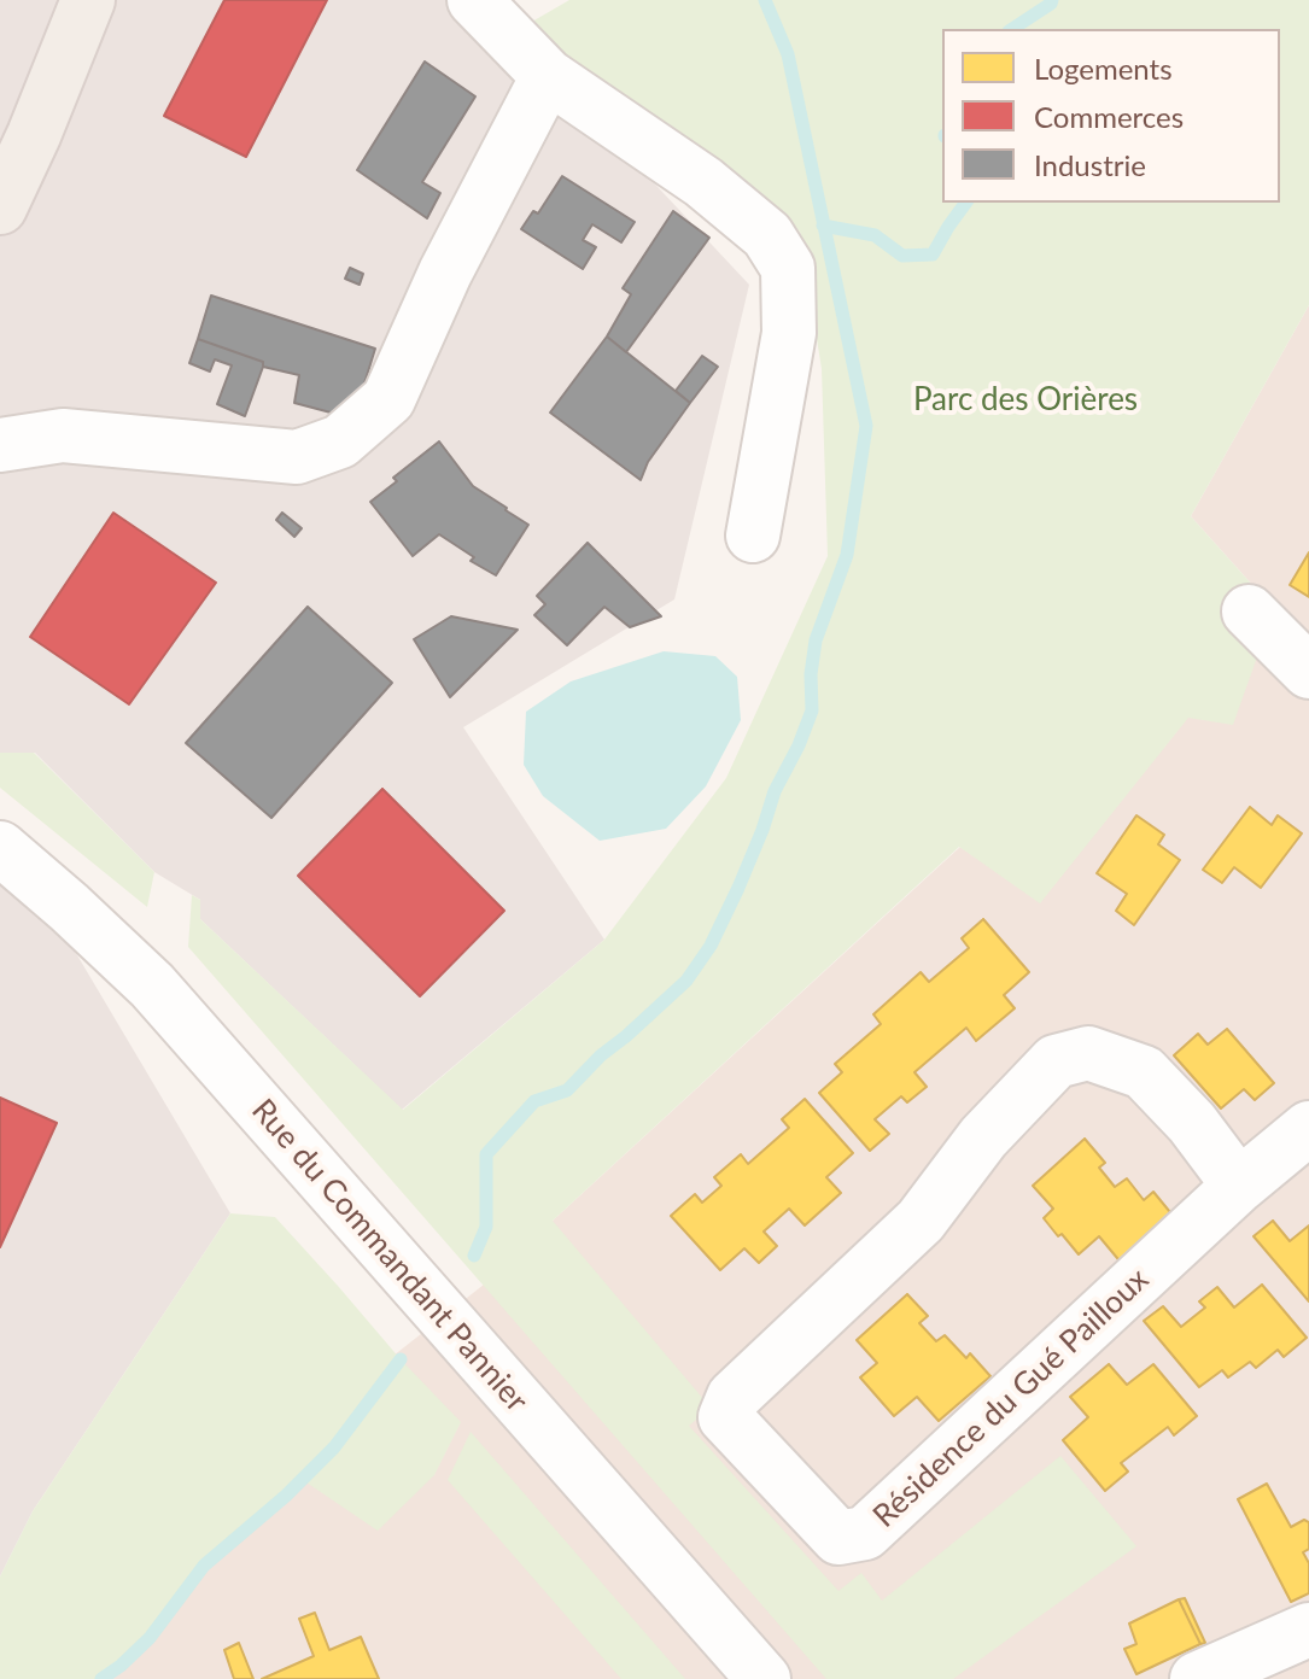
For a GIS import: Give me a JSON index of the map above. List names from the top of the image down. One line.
{"streets":{"street":["Rue du Commandant Pannier","Résidence du Gué Pailloux"]},"parks":["Parc des Orières"],"legend":["Logements","Commerces","Industrie"]}
